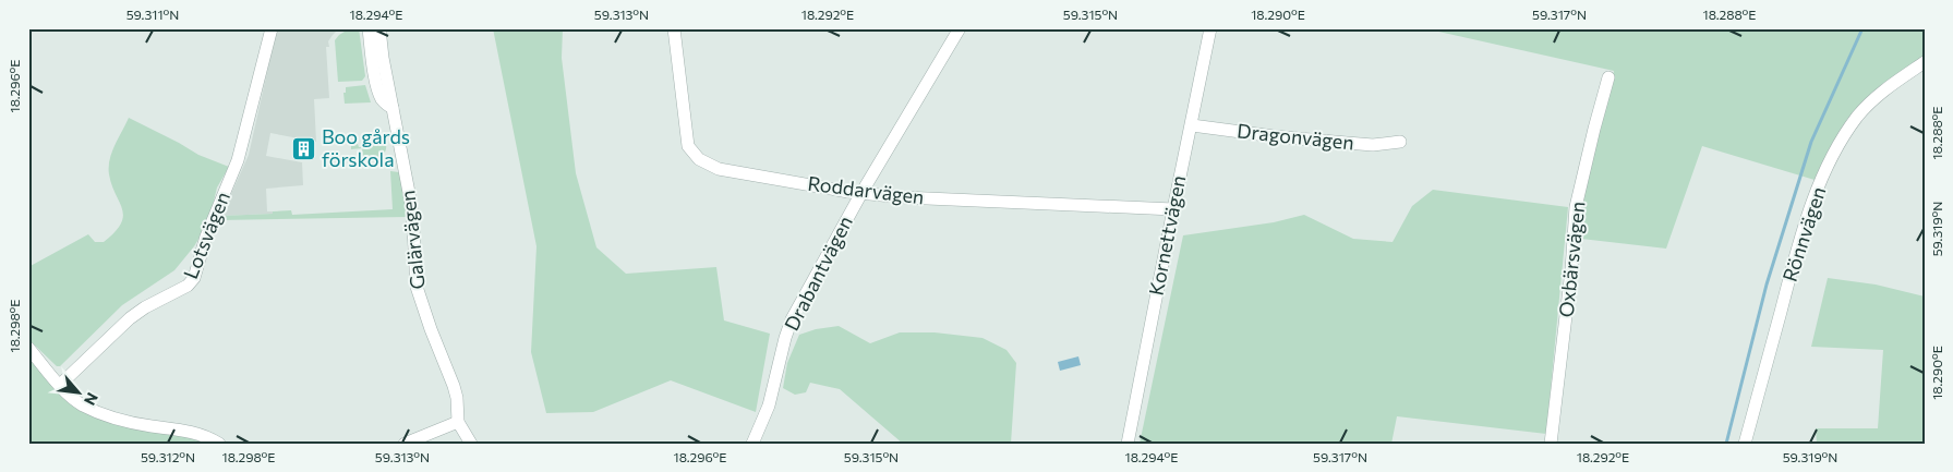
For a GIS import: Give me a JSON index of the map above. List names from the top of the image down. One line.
{"streets":{"street":["Dragonvägen","Roddarvägen","Rönnvägen","Lotsvägen","Kornettvägen","Galärvägen","Oxbärsvägen","Drabantvägen"]},"crossings":[["Dragonvägen","Kornettvägen"],["Roddarvägen","Kornettvägen"],["Roddarvägen","Drabantvägen"]],"places":{"building":["Boo gårds förskola"]},"north":"bottom right","coordinates":["59.311°N","18.294°E","59.313°N","18.292°E","59.315°N","18.290°E","59.317°N","18.288°E","18.296°E","59.319°N","18.298°E","59.312°N"]}
